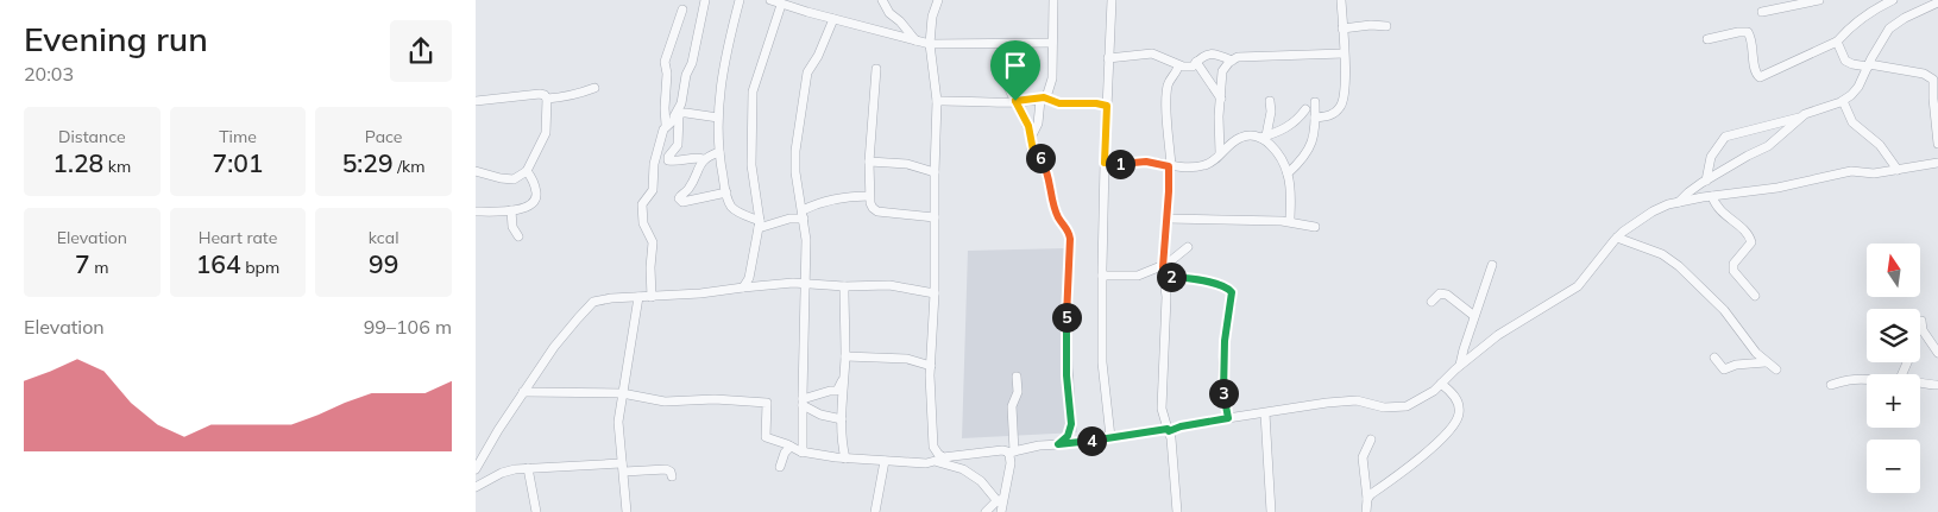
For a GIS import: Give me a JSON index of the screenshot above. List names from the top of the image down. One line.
{"north":"top","page":{"heading":["Evening run","20:03"],"stats":[["Distance","1.28 km"],["Time","7:01"],["Pace","5:29 /km"],["Elevation","7 m"],["Heart rate","164 bpm"],["kcal","99"]],"pins":["6","1","2","5","3","4"],"map_buttons":["+","−"],"chart":["Elevation","99–106 m"]}}
